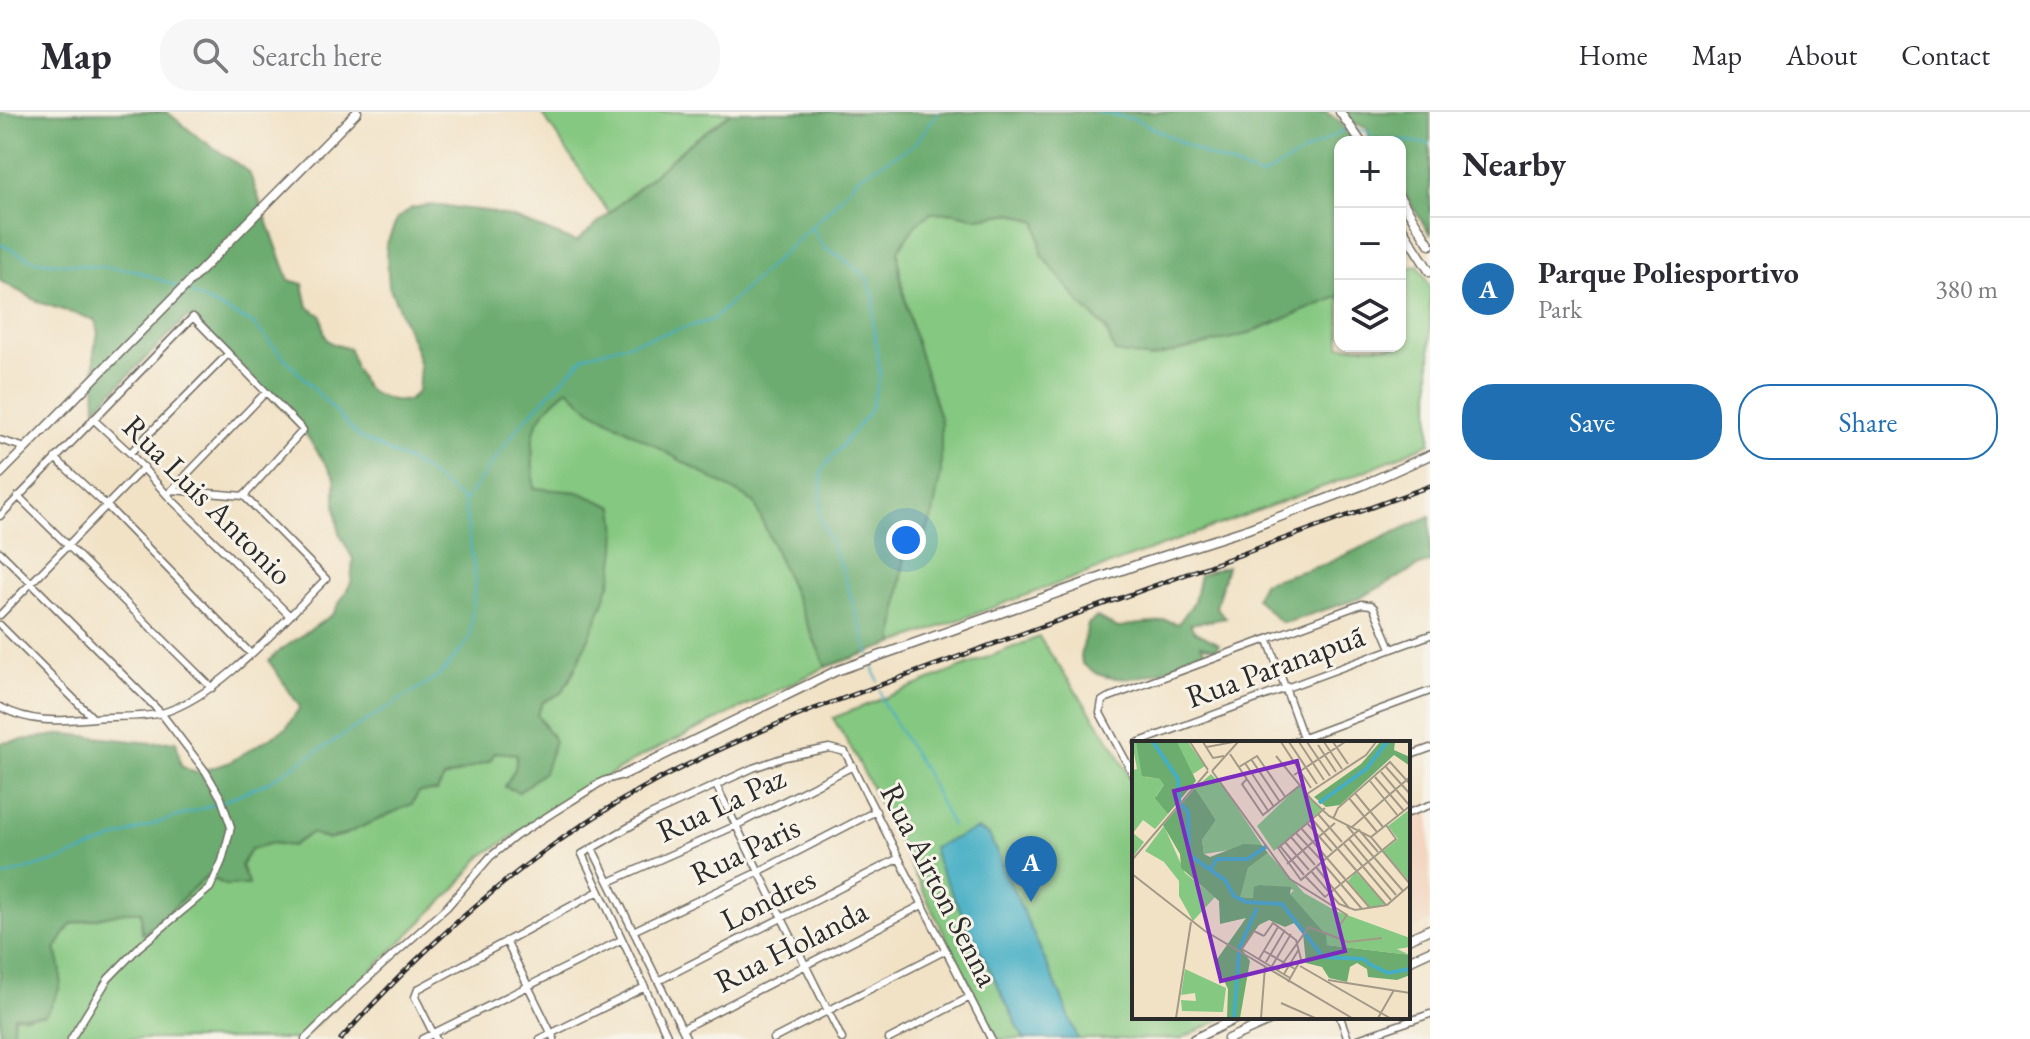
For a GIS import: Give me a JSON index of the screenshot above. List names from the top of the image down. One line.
{"streets":{"street":["Rua Luis Antonio","Rua Paranapuã","Rua La Paz","Rua Paris","Rua Airton Senna","Londres","Rua Holanda"]},"crossings":[["Rua La Paz","Rua Airton Senna"],["Rua Paris","Rua Airton Senna"],["Rua Airton Senna","Londres"],["Rua Airton Senna","Rua Holanda"]],"page":{"header":"Map","search":"Search here","nav":["Home","Map","About","Contact"],"heading":"Nearby","map_buttons":["+","−"],"list":[{"mark":"A","name":"Parque Poliesportivo","note":"Park","value":"380 m"}],"buttons":["Save","Share"],"pins":"A"}}
